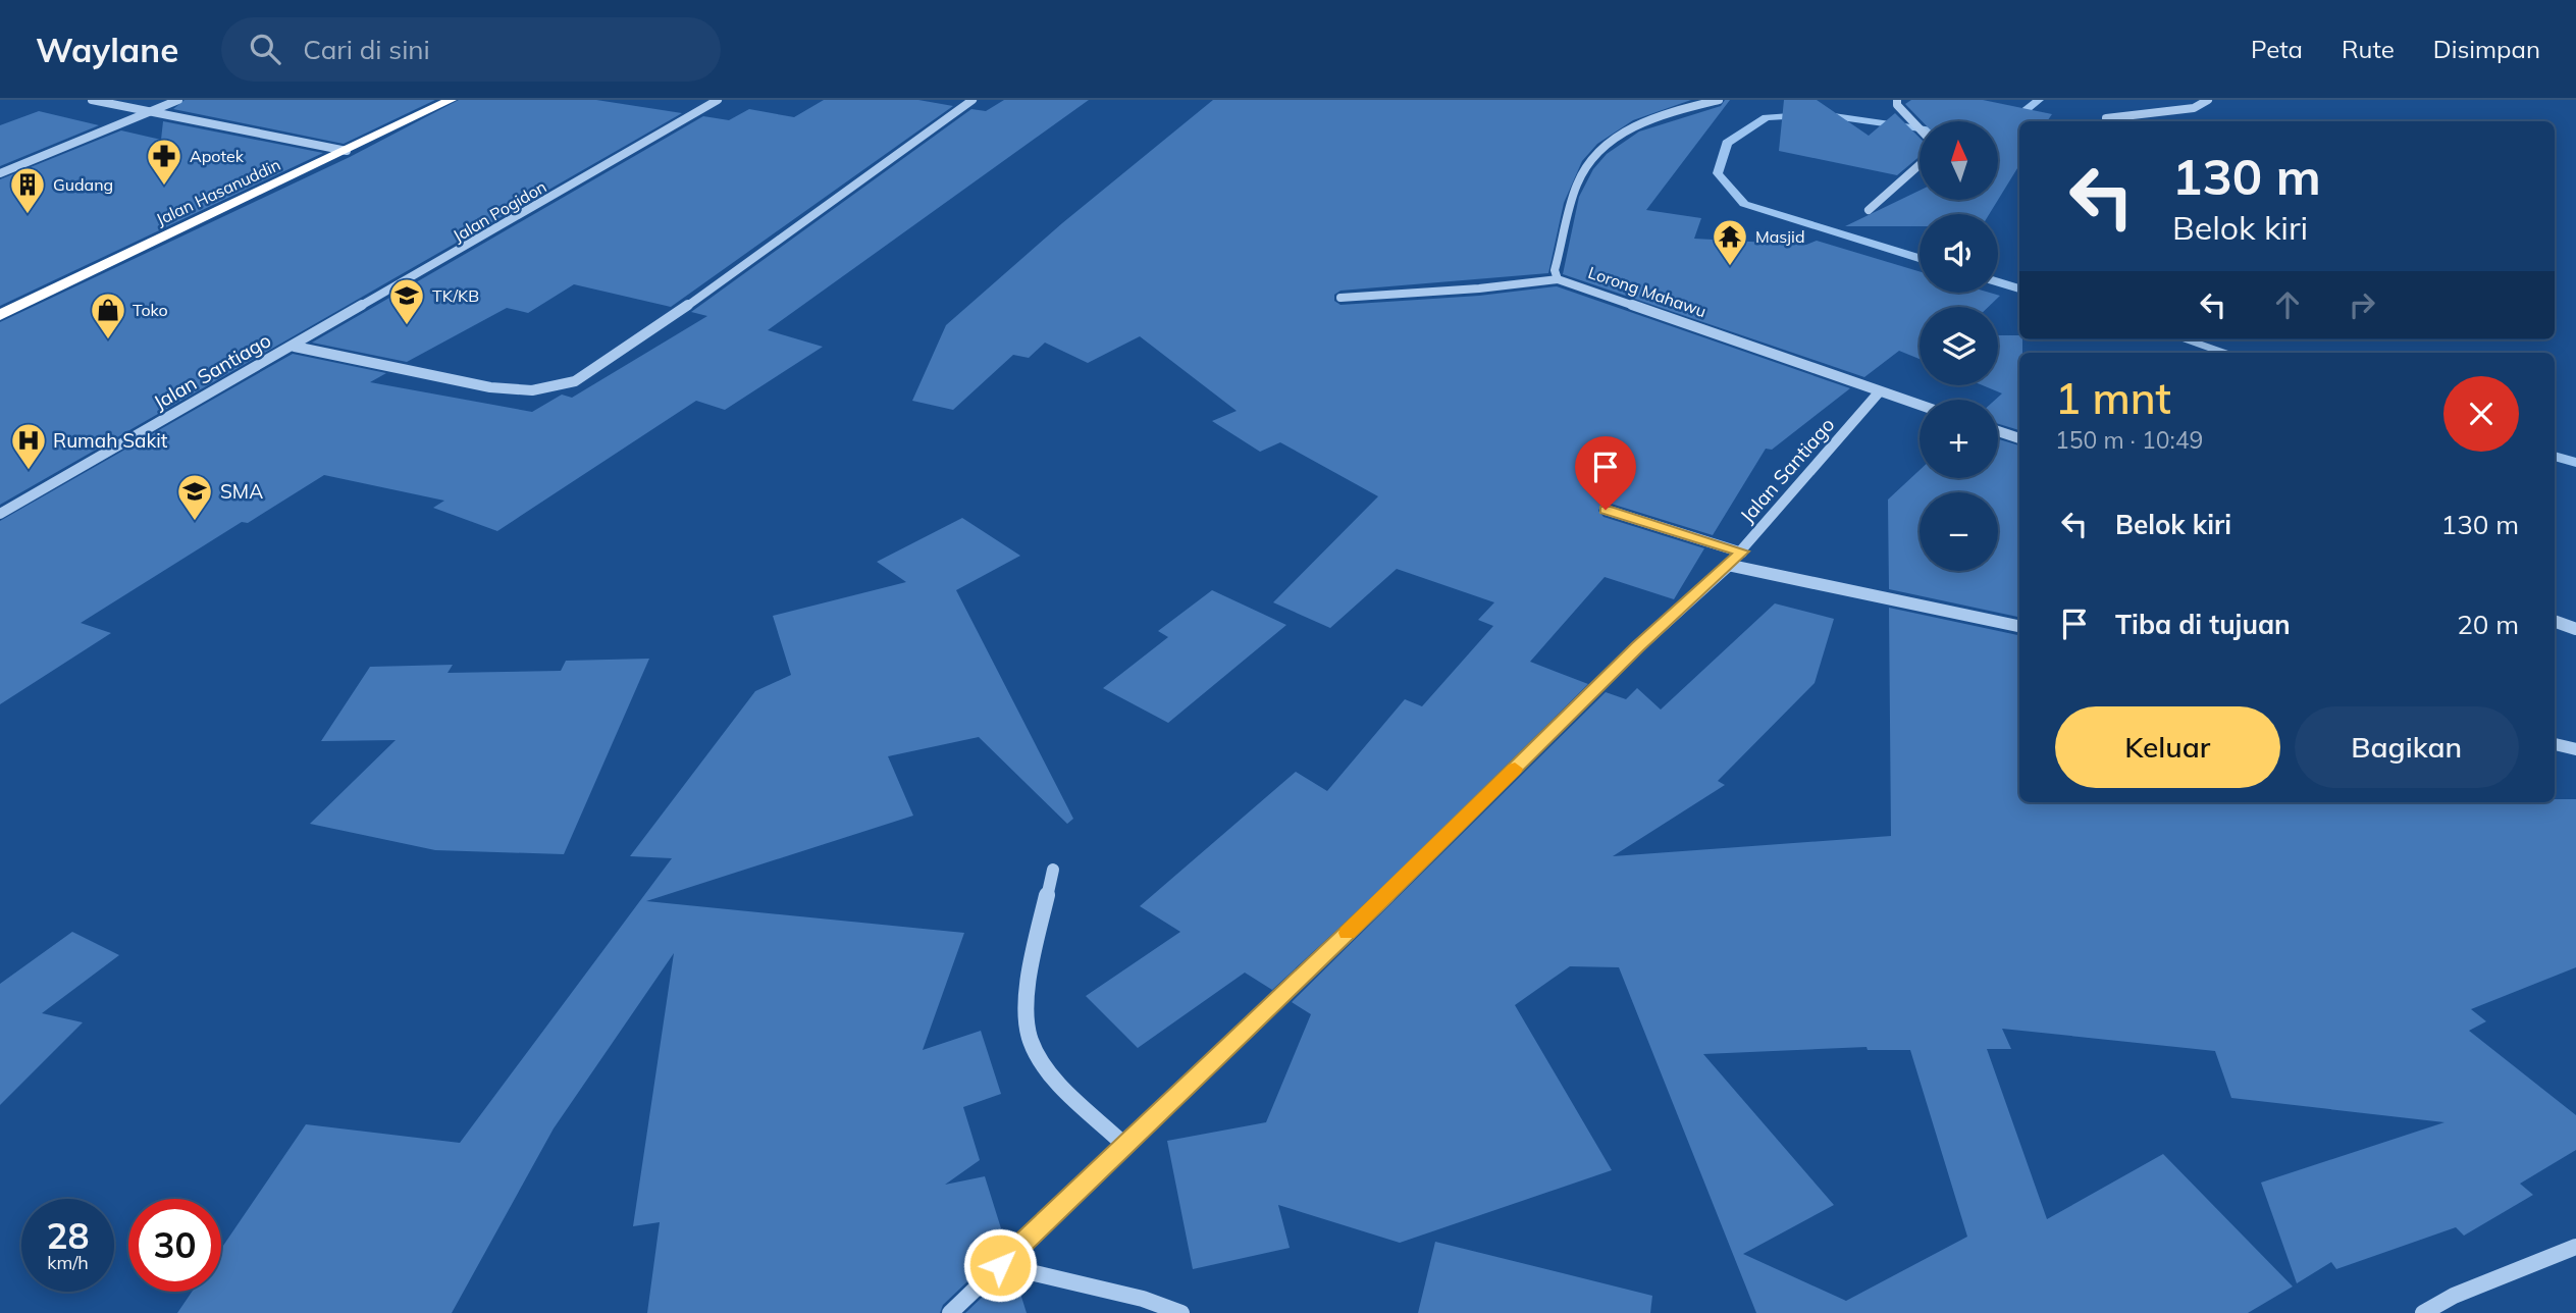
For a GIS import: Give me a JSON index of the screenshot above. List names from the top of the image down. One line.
{"streets":{"highway":["Jalan Hasanuddin"],"street":["Jalan Pogidon","Lorong Mahawu","Jalan Santiago"]},"crossings":[["Jalan Pogidon","Jalan Santiago"],["Lorong Mahawu","Jalan Santiago"]],"places":{"pharmacy":["Apotek"],"building":["Gudang"],"temple":["Masjid"],"school or university":["TK/KB","SMA"],"shop":["Toko"],"hospital":["Rumah Sakit"]},"north":"top","page":{"header":"Waylane","search":"Cari di sini","nav":["Peta","Rute","Disimpan"],"map_buttons":["+","−"],"turn":["130 m","Belok kiri"],"heading":["1 mnt","150 m · 10:49"],"list":[{"name":"Belok kiri","value":"130 m"},{"name":"Tiba di tujuan","value":"20 m"}],"buttons":["Keluar","Bagikan"],"speed":"28 km/h","limit":"30"}}
